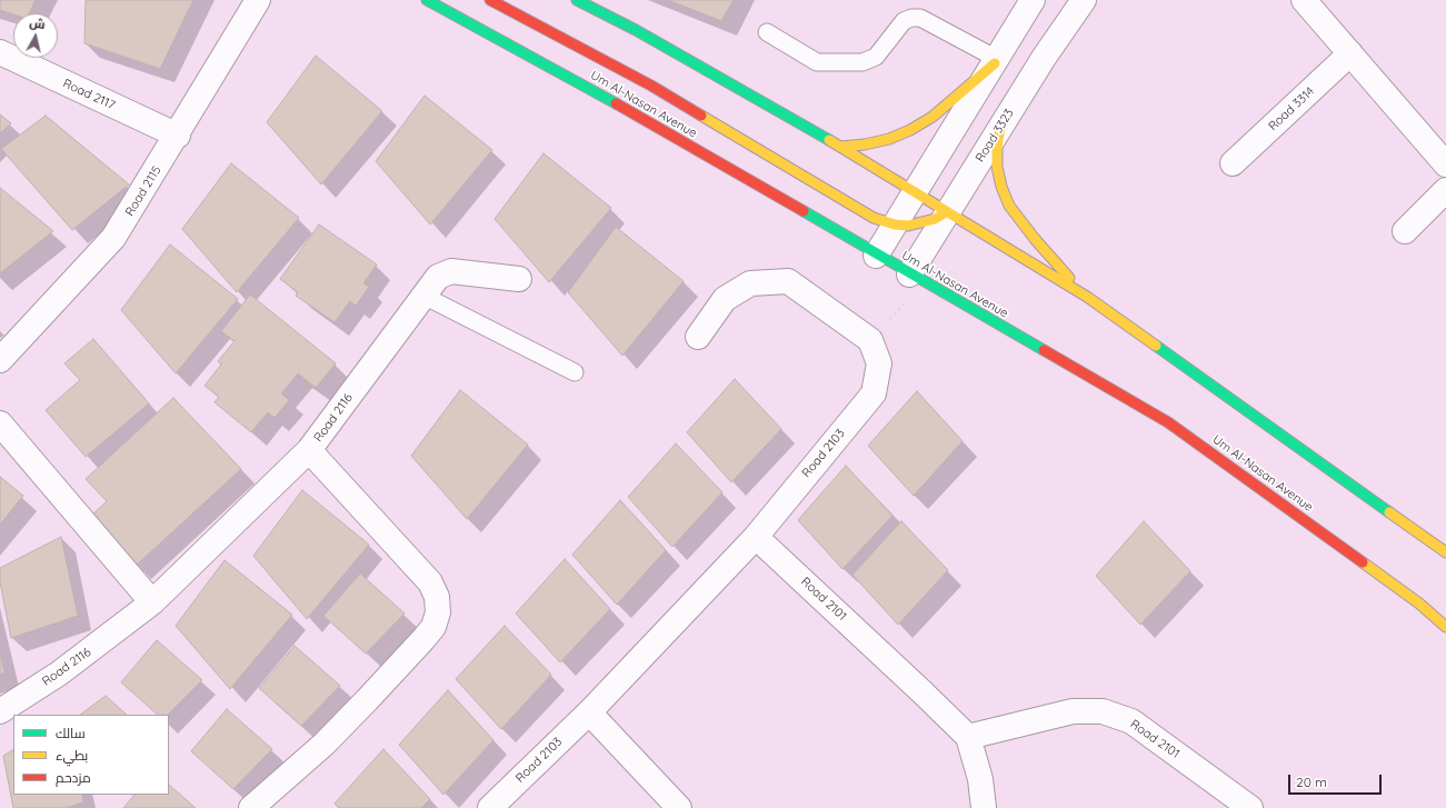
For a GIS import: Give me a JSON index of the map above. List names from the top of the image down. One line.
{"streets":{"main road":["Um Al-Nasan Avenue"],"street":["Road 2117","Road 3314","Road 3323","Road 2115","Road 2116","Road 2103","Road 2101"]},"crossings":[["Road 2117","Road 2115"],["Um Al-Nasan Avenue","Road 3323"],["Road 2103","Road 2101"]],"legend":["سالك","بطيء","مزدحم"],"scale_bar":"20 m","north":"top"}
